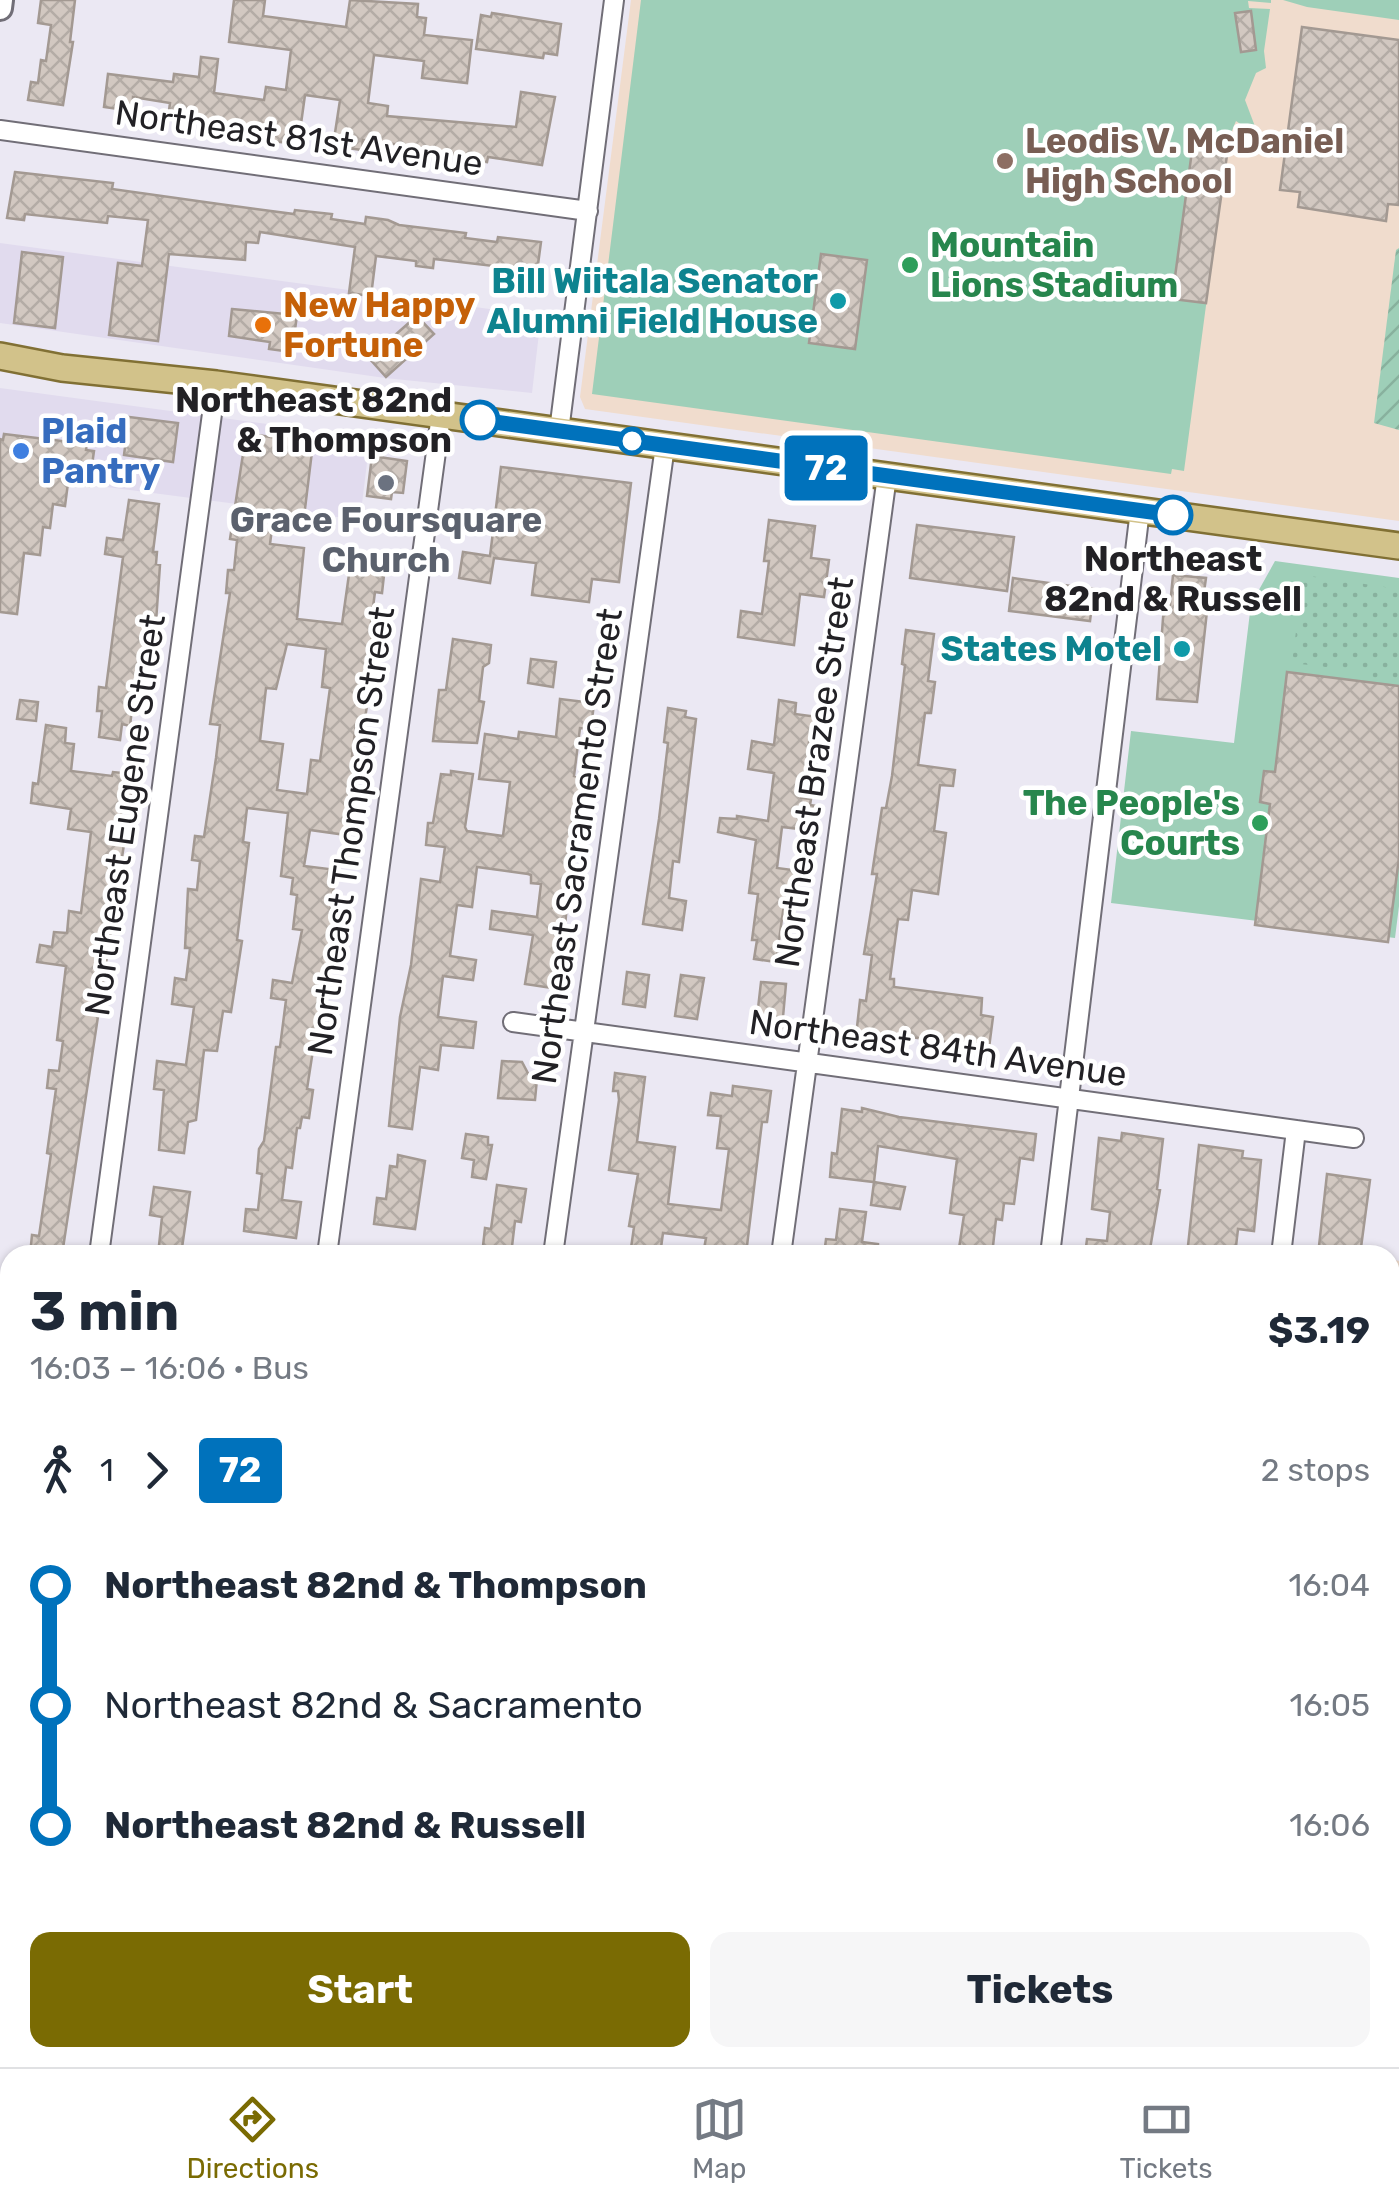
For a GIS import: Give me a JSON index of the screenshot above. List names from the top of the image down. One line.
{"streets":{"street":["Northeast 81st Avenue","Northeast Brazee Street","Northeast Eugene Street","Northeast Thompson Street","Northeast Sacramento Street","Northeast 84th Avenue"]},"crossings":[["Northeast Brazee Street","Northeast 84th Avenue"],["Northeast Sacramento Street","Northeast 84th Avenue"]],"places":["Leodis V. McDaniel High School","Mountain Lions Stadium","Bill Wiitala Senator Alumni Field House","New Happy Fortune","Northeast 82nd & Thompson","Plaid Pantry","Grace Foursquare Church","Northeast 82nd & Russell","States Motel","The People's Courts"],"lines":["bus line 72"],"page":{"on_map":"72","heading":["3 min","16:03 – 16:06 · Bus","$3.19"],"legs":["1","72","2 stops"],"list":[{"name":"Northeast 82nd & Thompson","value":"16:04"},{"name":"Northeast 82nd & Sacramento","value":"16:05"},{"name":"Northeast 82nd & Russell","value":"16:06"}],"buttons":["Start","Tickets"],"tabs":["Directions","Map","Tickets"]}}
